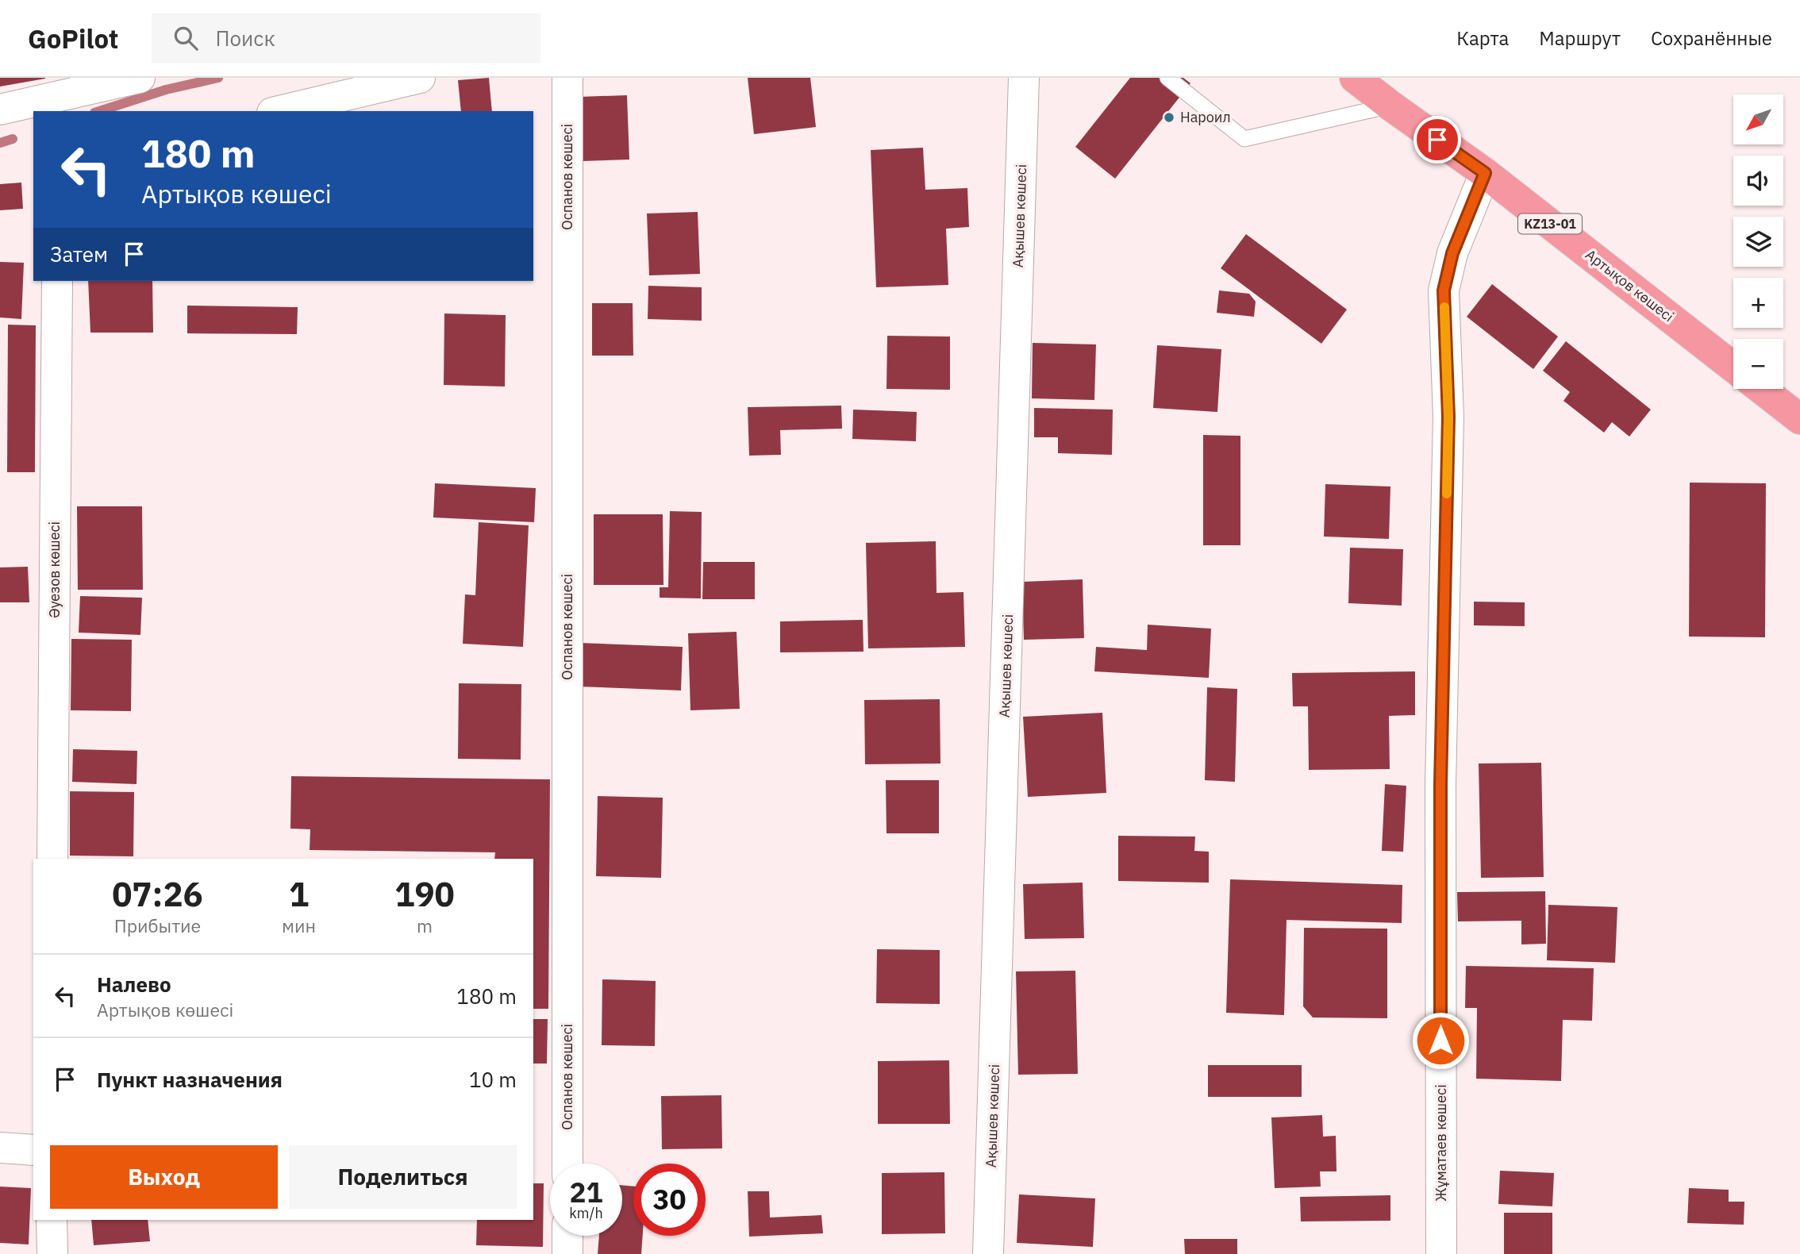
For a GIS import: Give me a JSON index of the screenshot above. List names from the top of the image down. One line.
{"streets":{"highway":["KZ13-01","Артықов көшесі"],"street":["Оспанов көшесі","Ақышев көшесі","Әуезов көшесі","Жұматаев көшесі"]},"crossings":[["Артықов көшесі","Жұматаев көшесі"]],"places":["Нароил"],"north":"bottom left","page":{"header":"GoPilot","search":"Поиск","nav":["Карта","Маршрут","Сохранённые"],"map_buttons":["+","−"],"turn":["180 m","Артықов көшесі"],"then":"Затем","eta":["07:26","Прибытие","1","мин","190","m"],"list":[{"name":"Налево","note":"Артықов көшесі","value":"180 m"},{"name":"Пункт назначения","value":"10 m"}],"buttons":["Выход","Поделиться"],"speed":"21 km/h","limit":"30"}}
